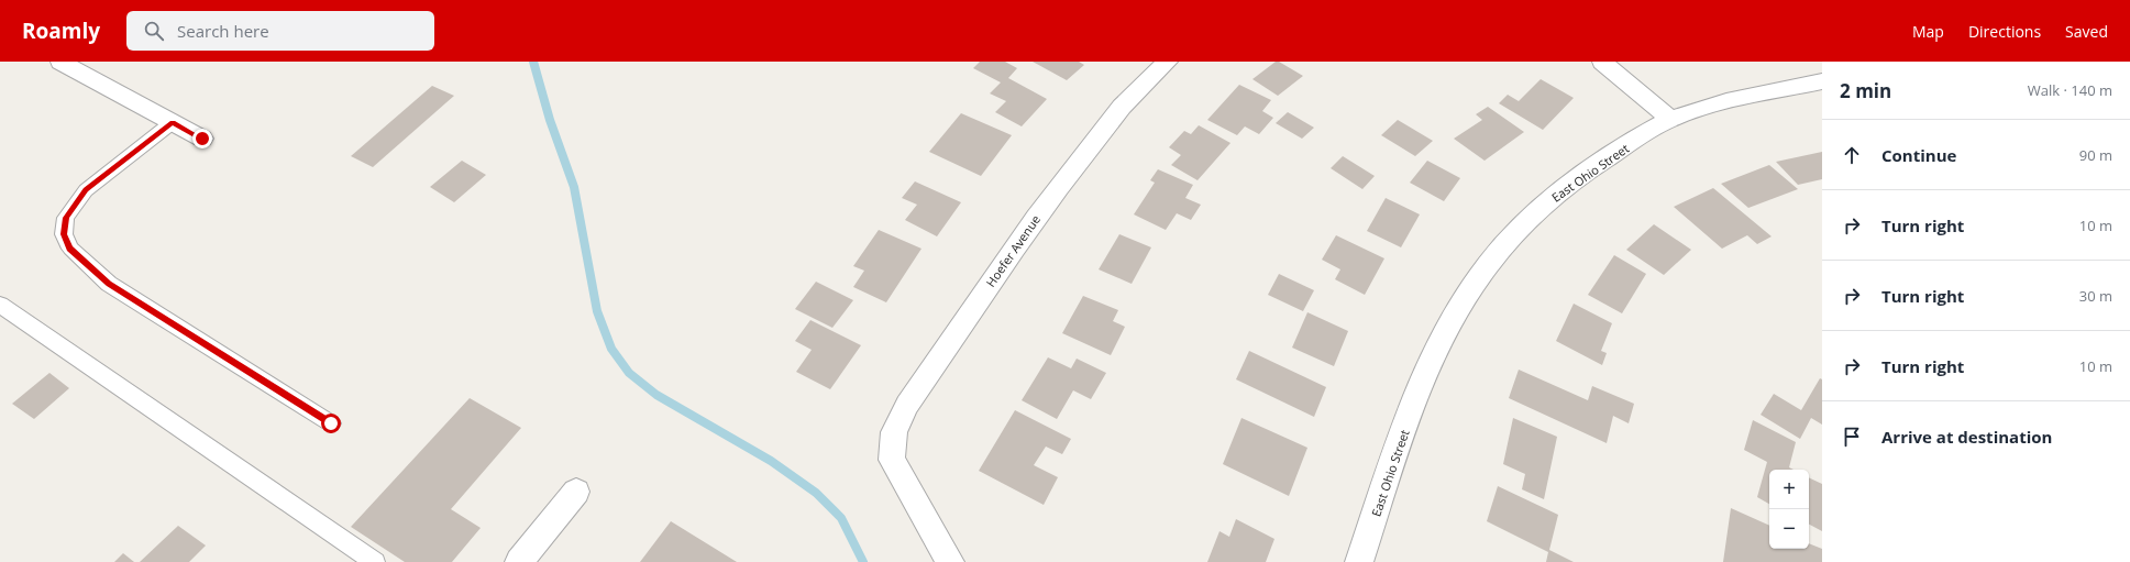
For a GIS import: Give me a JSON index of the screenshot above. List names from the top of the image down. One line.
{"streets":{"street":["East Ohio Street","Hoefer Avenue"]},"page":{"header":"Roamly","search":"Search here","nav":["Map","Directions","Saved"],"heading":["2 min","Walk · 140 m"],"list":[["Continue","90 m"],["Turn right","10 m"],["Turn right","30 m"],["Turn right","10 m"],"Arrive at destination"],"map_buttons":["+","−"]}}
